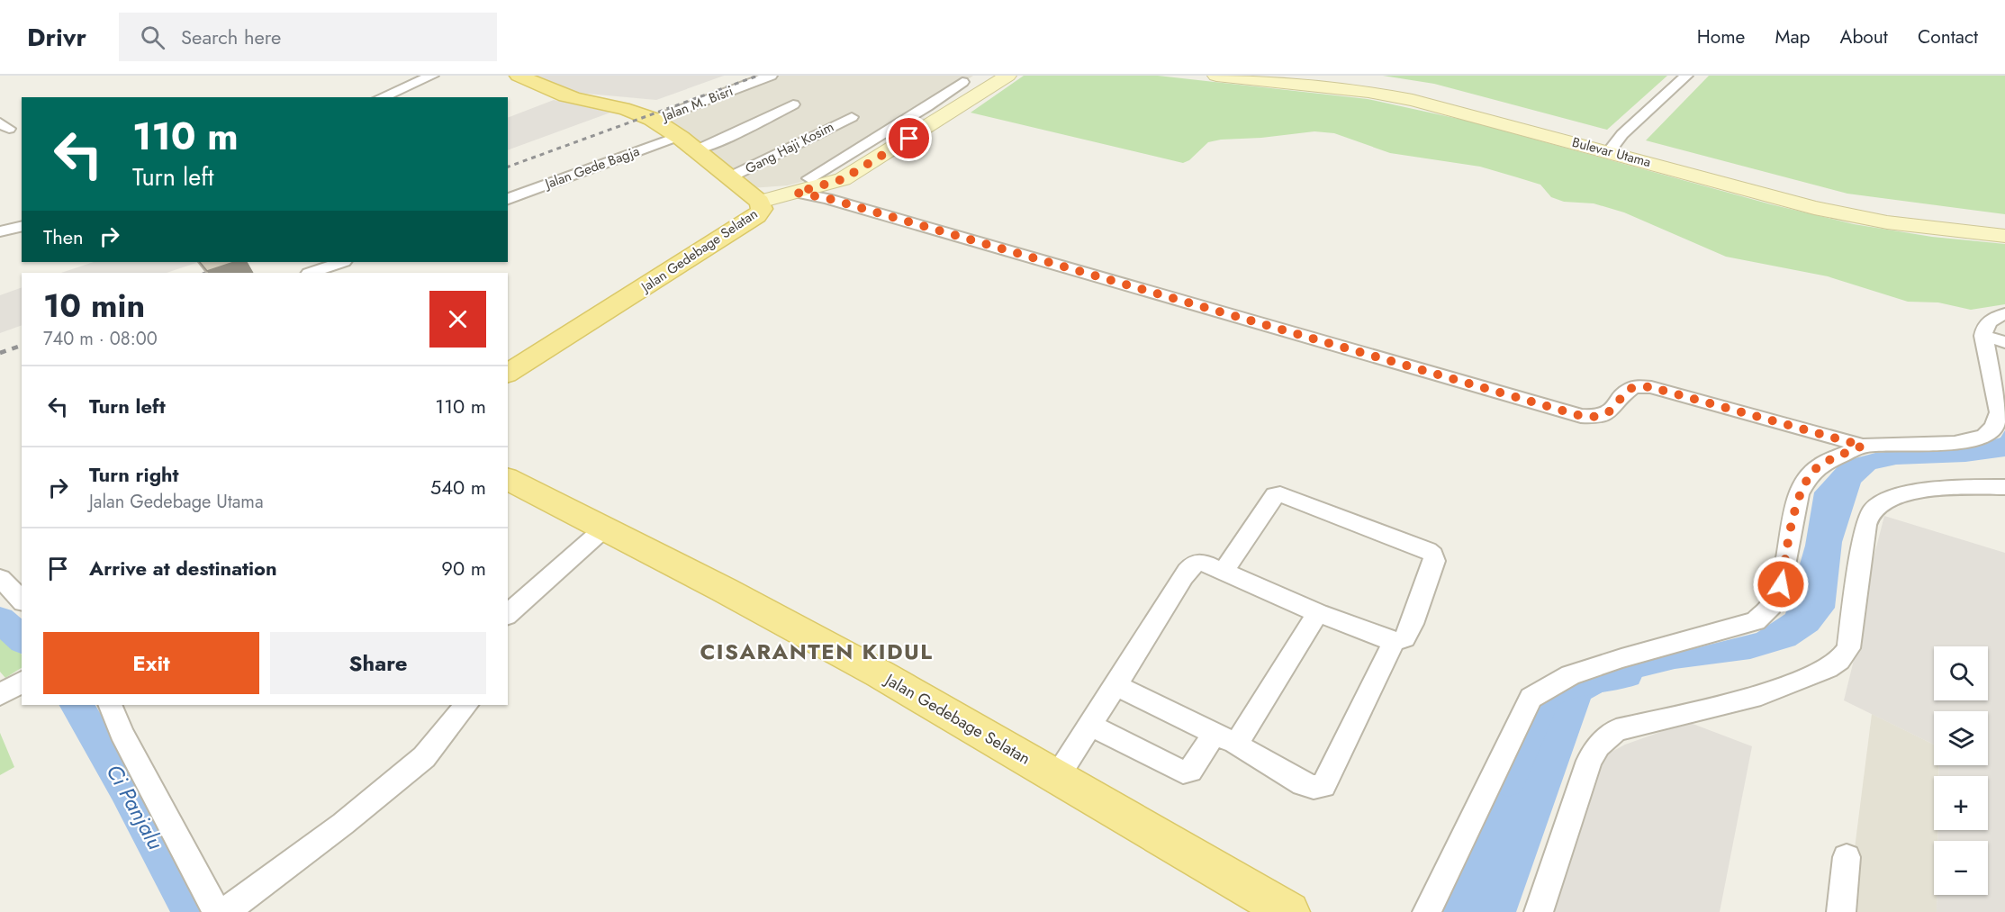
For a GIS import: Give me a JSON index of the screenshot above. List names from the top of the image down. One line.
{"streets":{"main road":["Bulevar Utama","Jalan Gedebage Selatan"],"street":["Jalan M. Bisri","Gang Haji Kosim","Jalan Gede Bagja"]},"crossings":[["Jalan M. Bisri","Jalan Gedebage Selatan"],["Gang Haji Kosim","Jalan Gedebage Selatan"],["Jalan Gede Bagja","Jalan Gedebage Selatan"]],"districts":["CISARANTEN KIDUL"],"water":["Ci Panjalu"],"page":{"header":"Drivr","search":"Search here","nav":["Home","Map","About","Contact"],"turn":["110 m","Turn left"],"then":"Then","heading":["10 min","740 m · 08:00"],"list":[{"name":"Turn left","value":"110 m"},{"name":"Turn right","note":"Jalan Gedebage Utama","value":"540 m"},{"name":"Arrive at destination","value":"90 m"}],"buttons":["Exit","Share"],"map_buttons":["+","−"]}}
